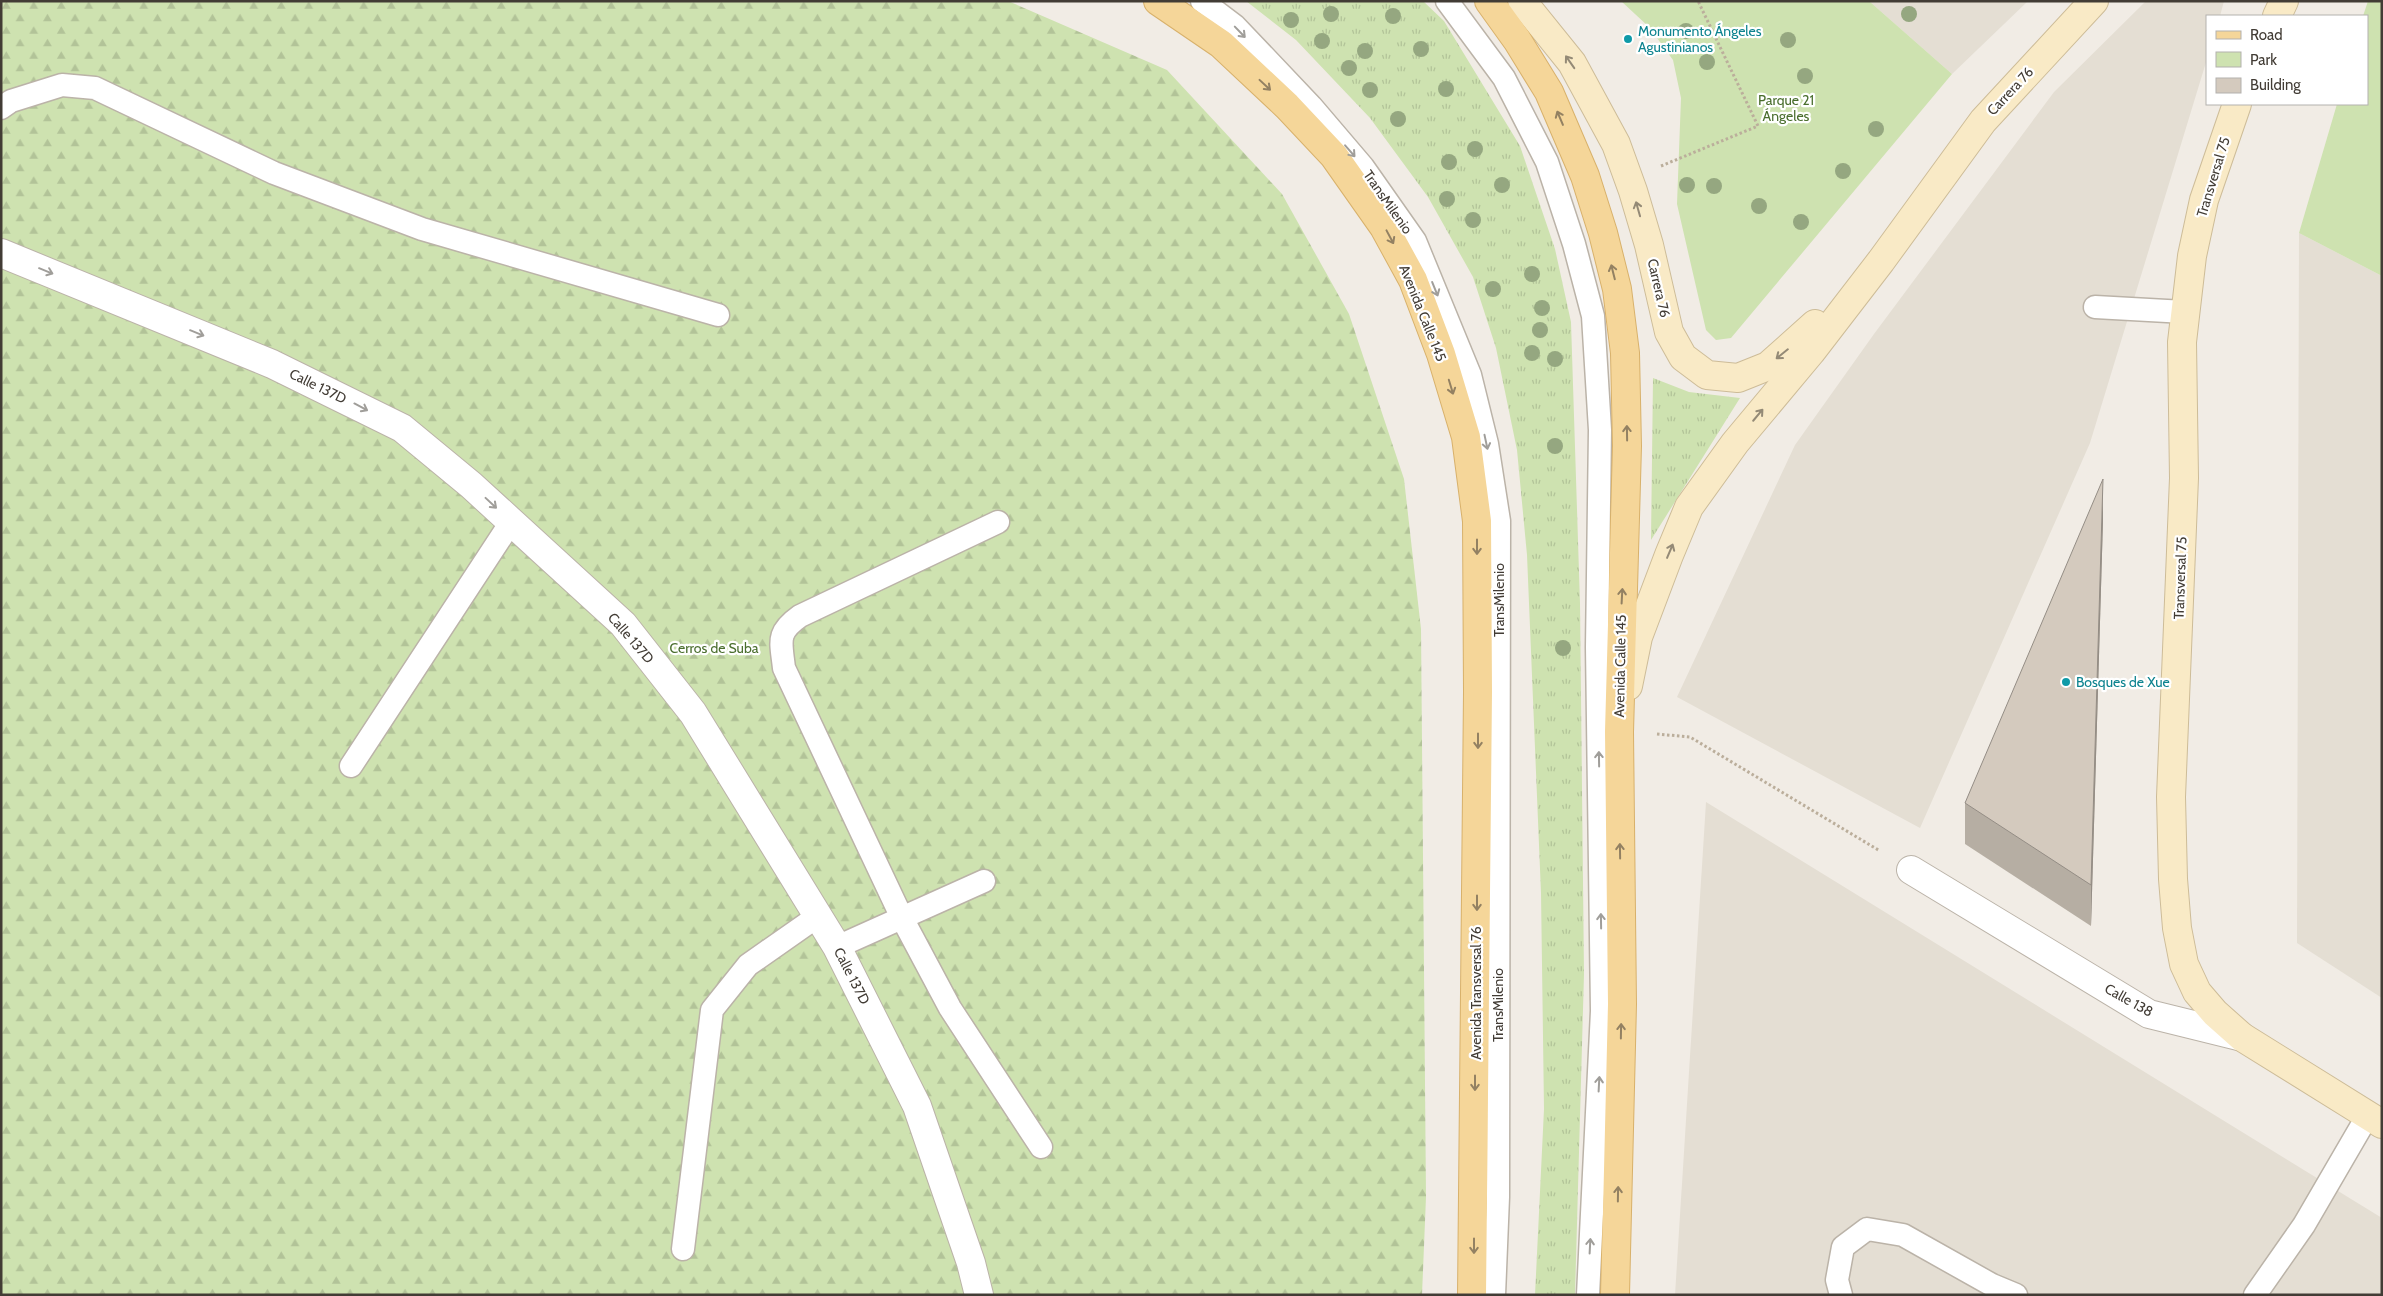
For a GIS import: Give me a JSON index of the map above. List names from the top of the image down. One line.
{"streets":{"main road":["Carrera 76","Transversal 75","Avenida Calle 145","Avenida Transversal 76","Calle 138"],"street":["Calle 137D"],"lane":["TransMilenio"]},"crossings":[["Carrera 76","Avenida Calle 145"],["Transversal 75","Calle 138"],["Avenida Calle 145","Avenida Transversal 76"]],"one_way":["Calle 137D"],"parks":["Parque 21 Ángeles","Cerros de Suba"],"places":["Monumento Ángeles Agustinianos","Bosques de Xue"],"legend":["Road","Park","Building"]}
